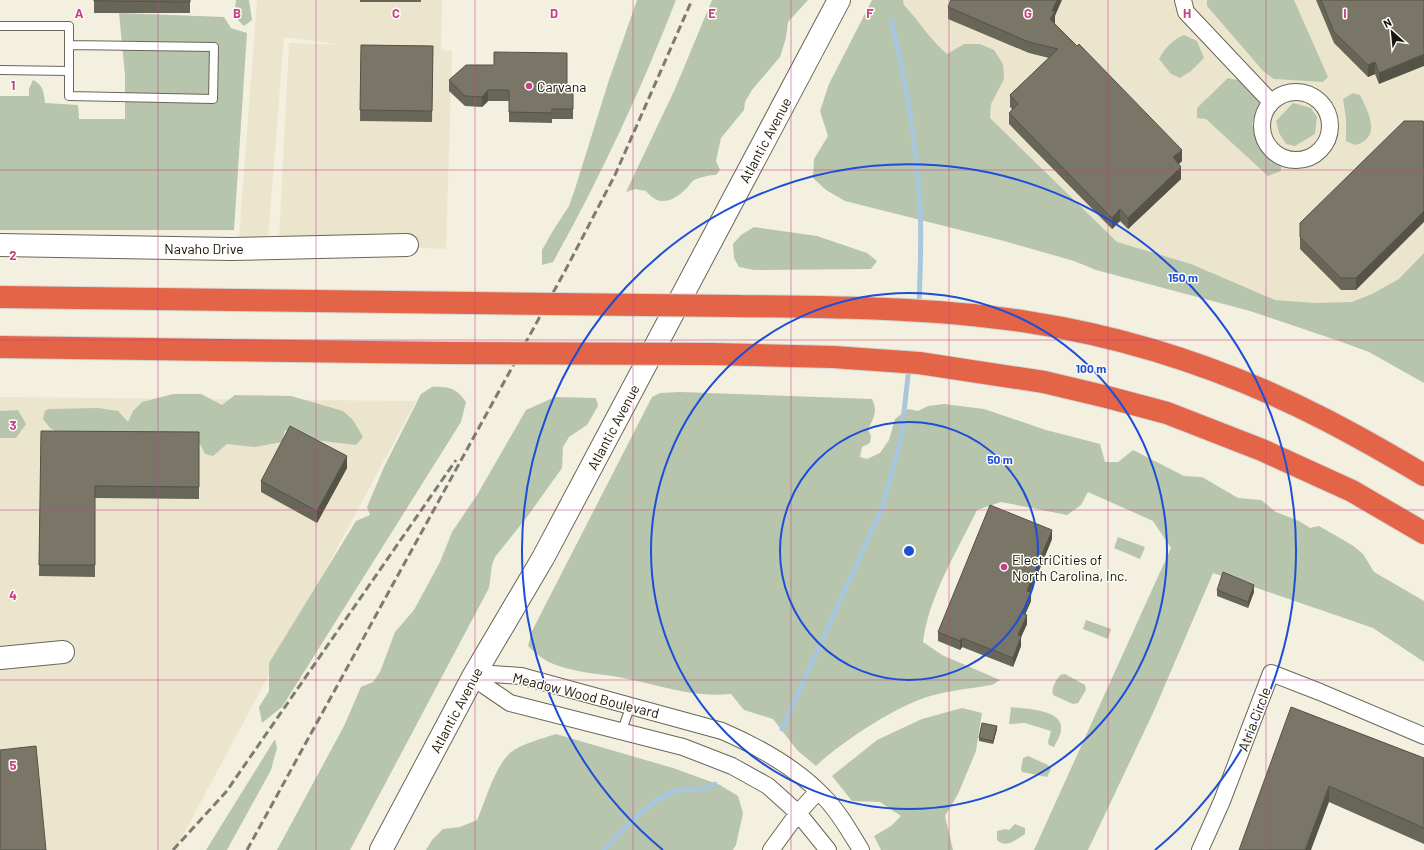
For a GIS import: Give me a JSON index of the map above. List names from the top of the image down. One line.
{"streets":{"main road":["Atlantic Avenue","Navaho Drive"],"street":["Meadow Wood Boulevard","Atria Circle"]},"crossings":[["Atlantic Avenue","Meadow Wood Boulevard"]],"places":["Carvana","ElectriCities of North Carolina, Inc."],"north":"top left","grid":{"columns":["A","B","C","D","E","F","G","H","I"],"rows":["1","2","3","4","5"]},"rings":["150 m","100 m","50 m"]}
